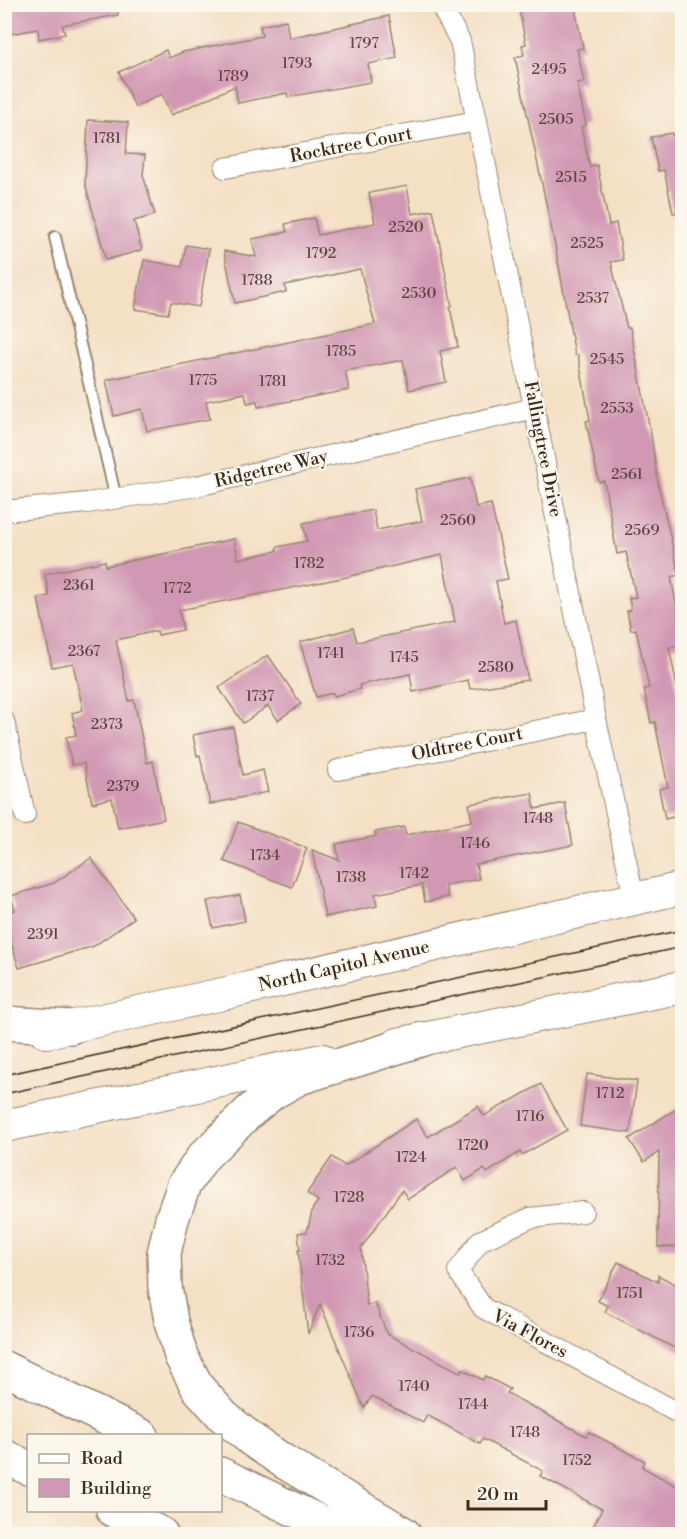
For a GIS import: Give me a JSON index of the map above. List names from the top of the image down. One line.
{"streets":{"main road":["North Capitol Avenue"],"street":["Rocktree Court","Fallingtree Drive","Ridgetree Way","Oldtree Court","Via Flores"]},"crossings":[["Rocktree Court","Fallingtree Drive"],["Fallingtree Drive","Ridgetree Way"],["Fallingtree Drive","Oldtree Court"],["Fallingtree Drive","North Capitol Avenue"]],"house_numbers":["1797","1793","2495","1789","2505","1781","2515","2520","2525","1792","1788","2530","2537","1785","2545","1775","1781","2553","2561","2560","2569","1782","2361","1772","2367","1741","1745","2580","1737","2373","2379","1748","1746","1734","1742","1738","2391","1712","1716","1720","1724","1728","1732","1751","1736","1740","1744","1748","1752"],"legend":["Road","Building"],"scale_bar":"20 m"}
